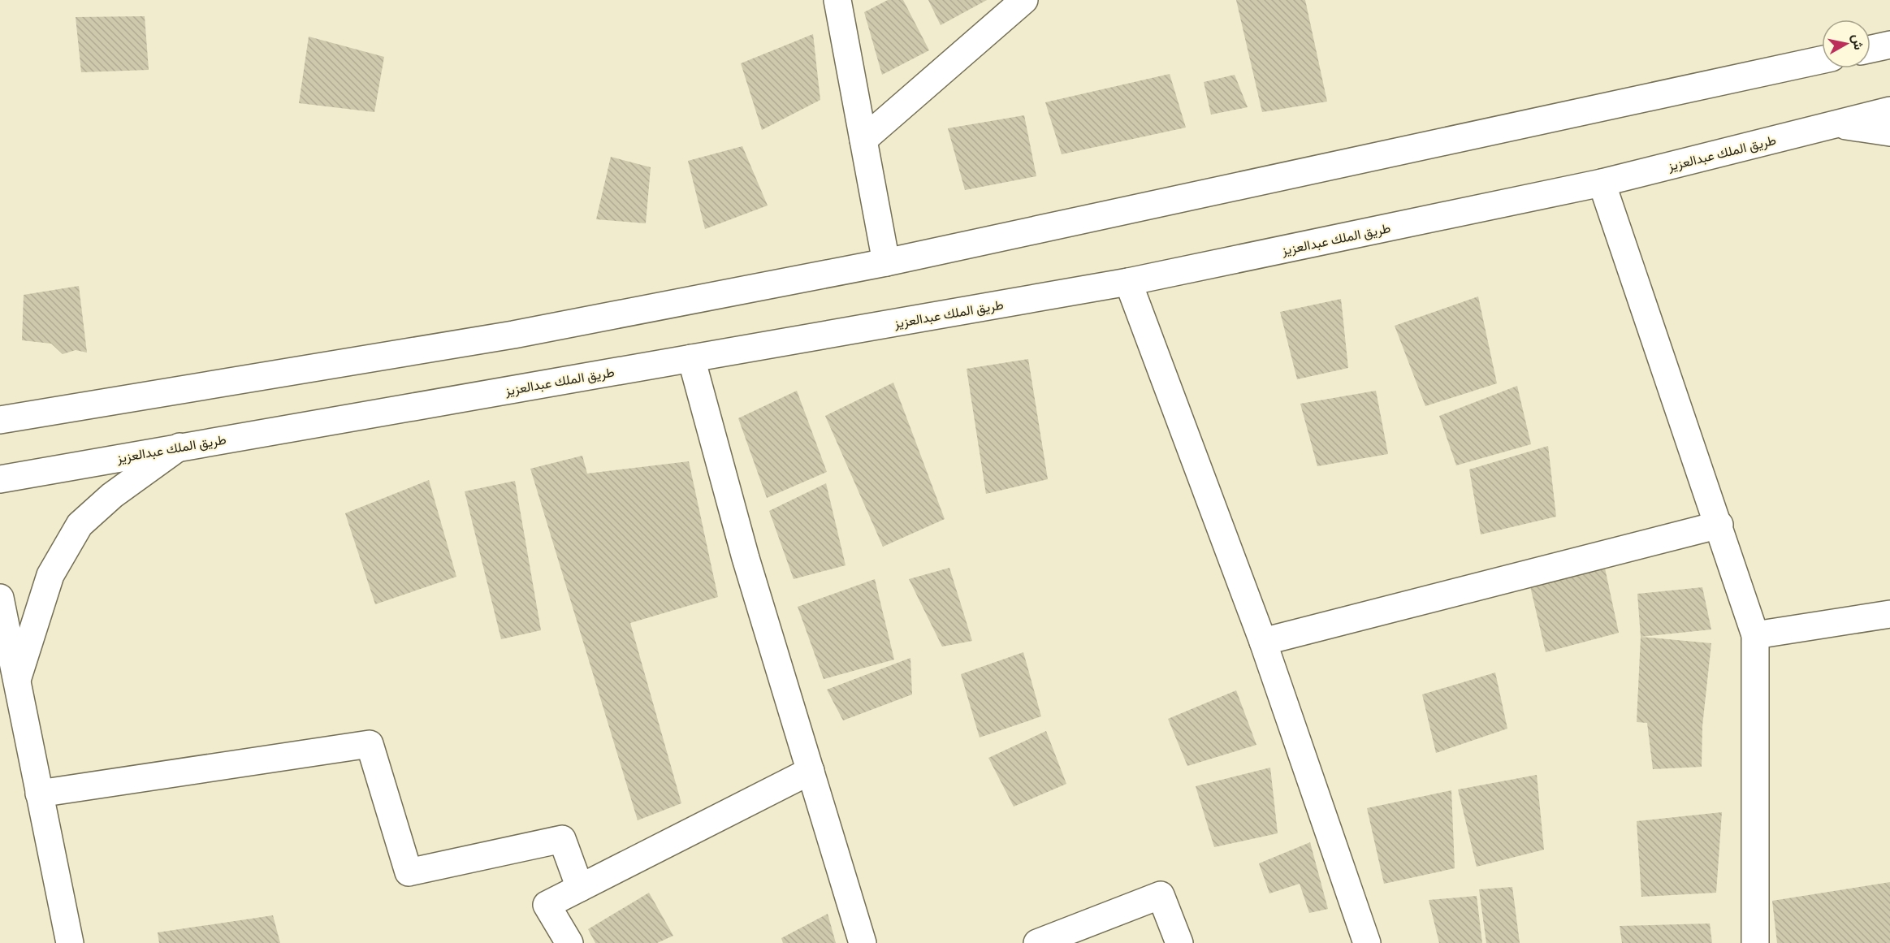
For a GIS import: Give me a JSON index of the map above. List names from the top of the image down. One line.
{"streets":{"street":["طريق الملك عبدالعزيز"]},"north":"right"}
